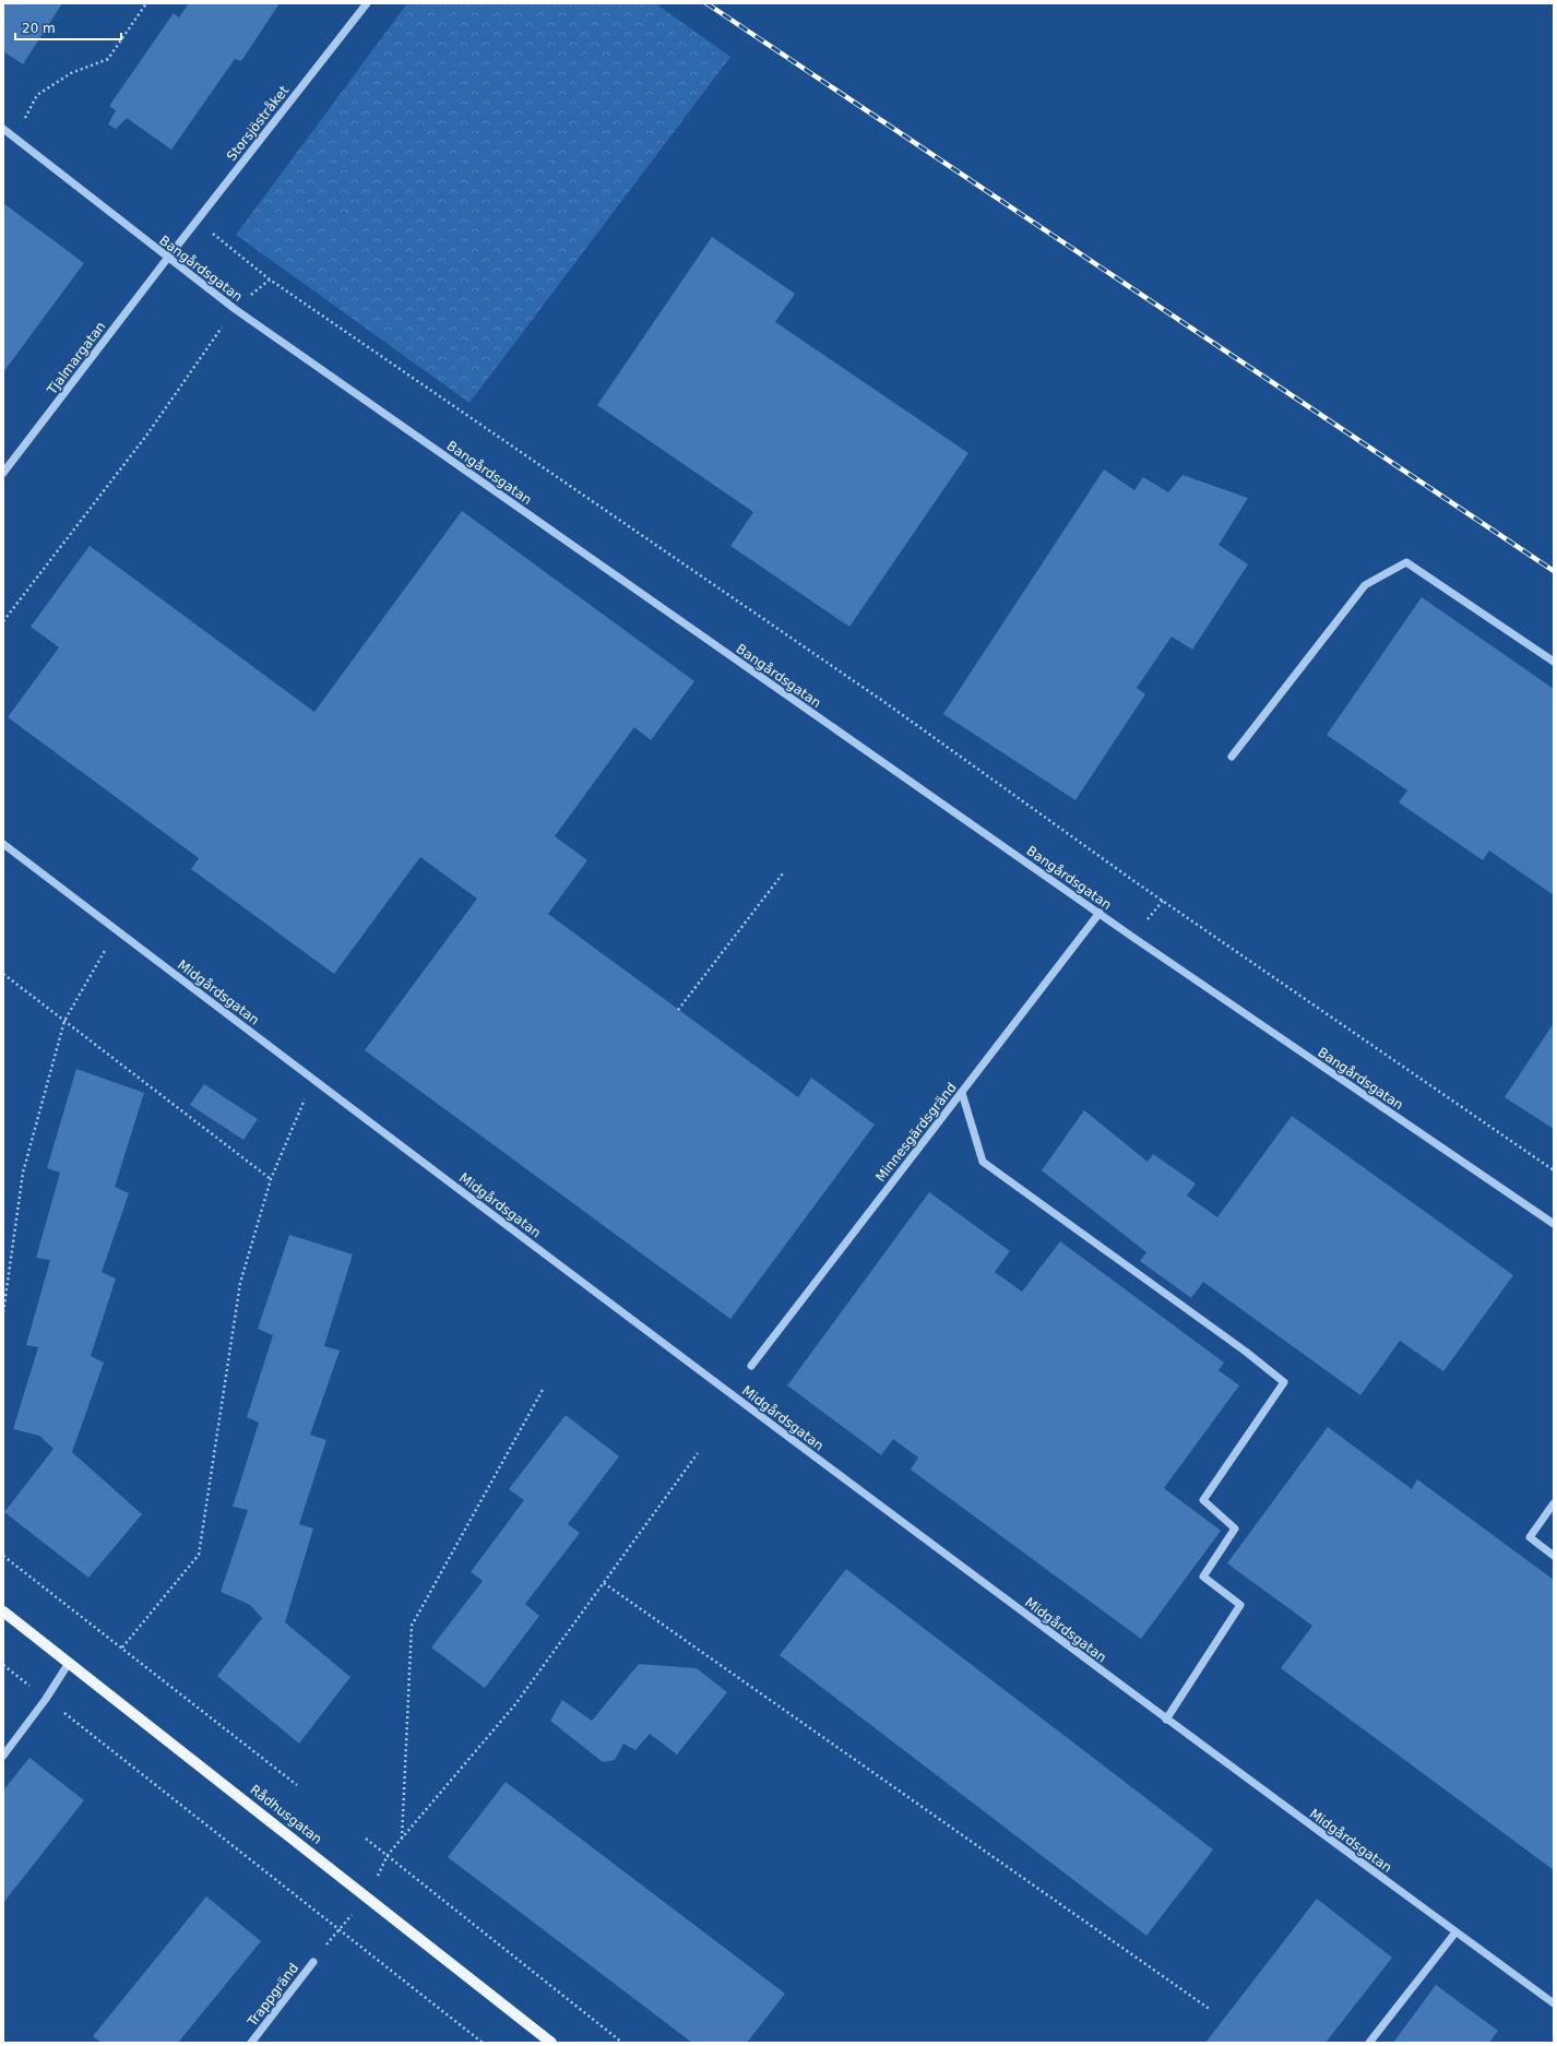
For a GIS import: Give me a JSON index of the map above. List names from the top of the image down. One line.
{"streets":{"main road":["Rådhusgatan"],"street":["Storsjöstråket","Bangårdsgatan","Tjalmargatan","Midgårdsgatan","Minnesgärdsgränd","Trappgränd"]},"crossings":[["Storsjöstråket","Bangårdsgatan"],["Storsjöstråket","Tjalmargatan"],["Bangårdsgatan","Tjalmargatan"],["Bangårdsgatan","Minnesgärdsgränd"]],"scale_bar":"20 m"}
